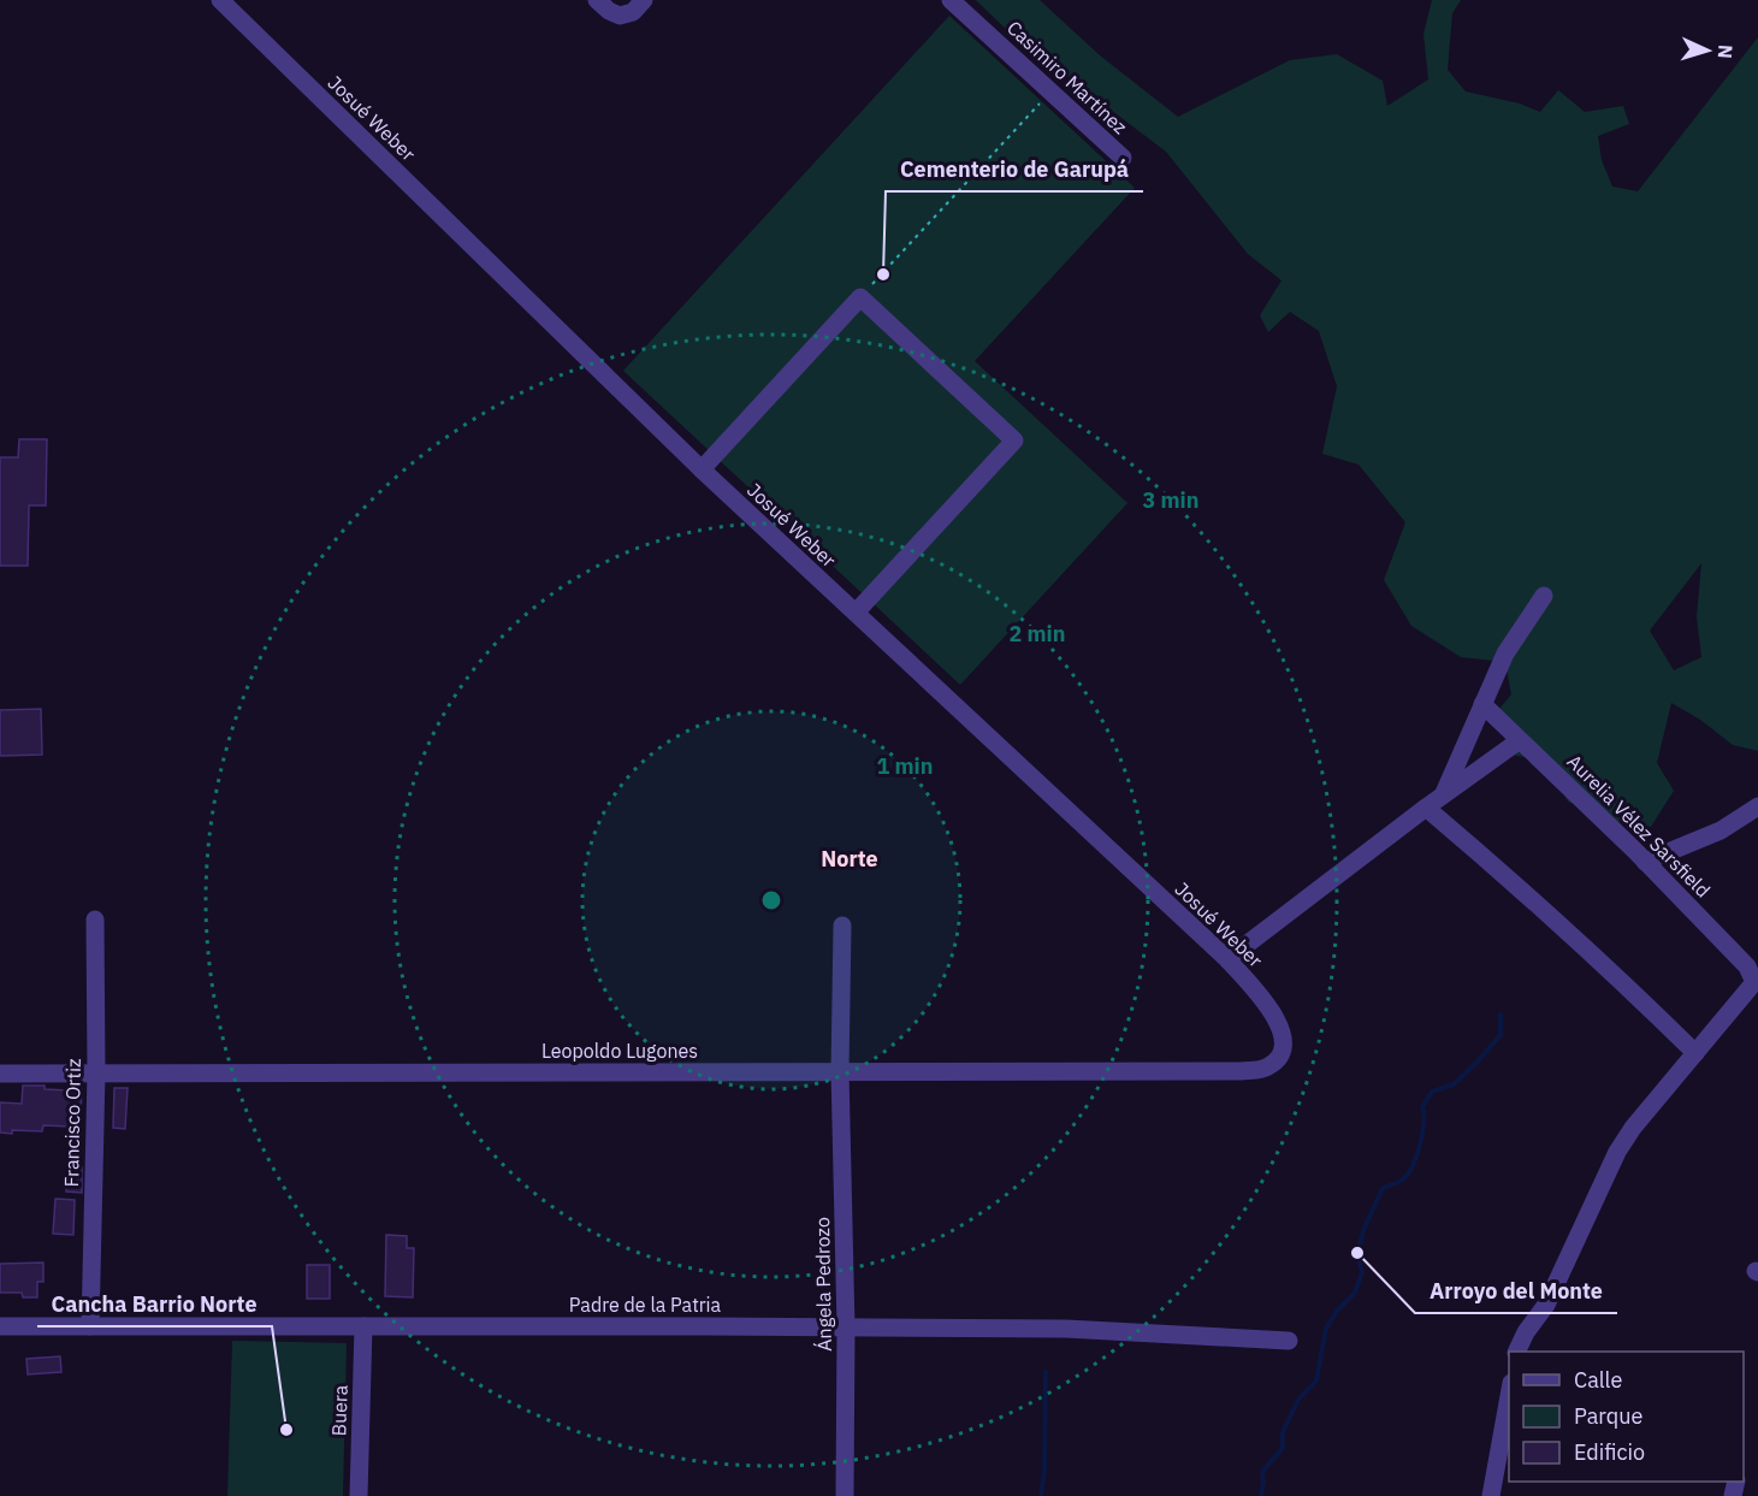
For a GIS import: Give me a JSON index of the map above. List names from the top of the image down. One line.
{"streets":{"street":["Casimiro Martínez","Josué Weber","Aurelia Vélez Sarsfield","Leopoldo Lugones","Francisco Ortiz","Ángela Pedrozo","Padre de la Patria","Buera"]},"crossings":[["Josué Weber","Leopoldo Lugones"],["Leopoldo Lugones","Francisco Ortiz"],["Leopoldo Lugones","Ángela Pedrozo"],["Francisco Ortiz","Padre de la Patria"],["Ángela Pedrozo","Padre de la Patria"],["Padre de la Patria","Buera"]],"districts":["Norte"],"places":["Cementerio de Garupá","Arroyo del Monte","Cancha Barrio Norte"],"legend":["Calle","Parque","Edificio"],"north":"right","rings":["3 min","2 min","1 min"]}
